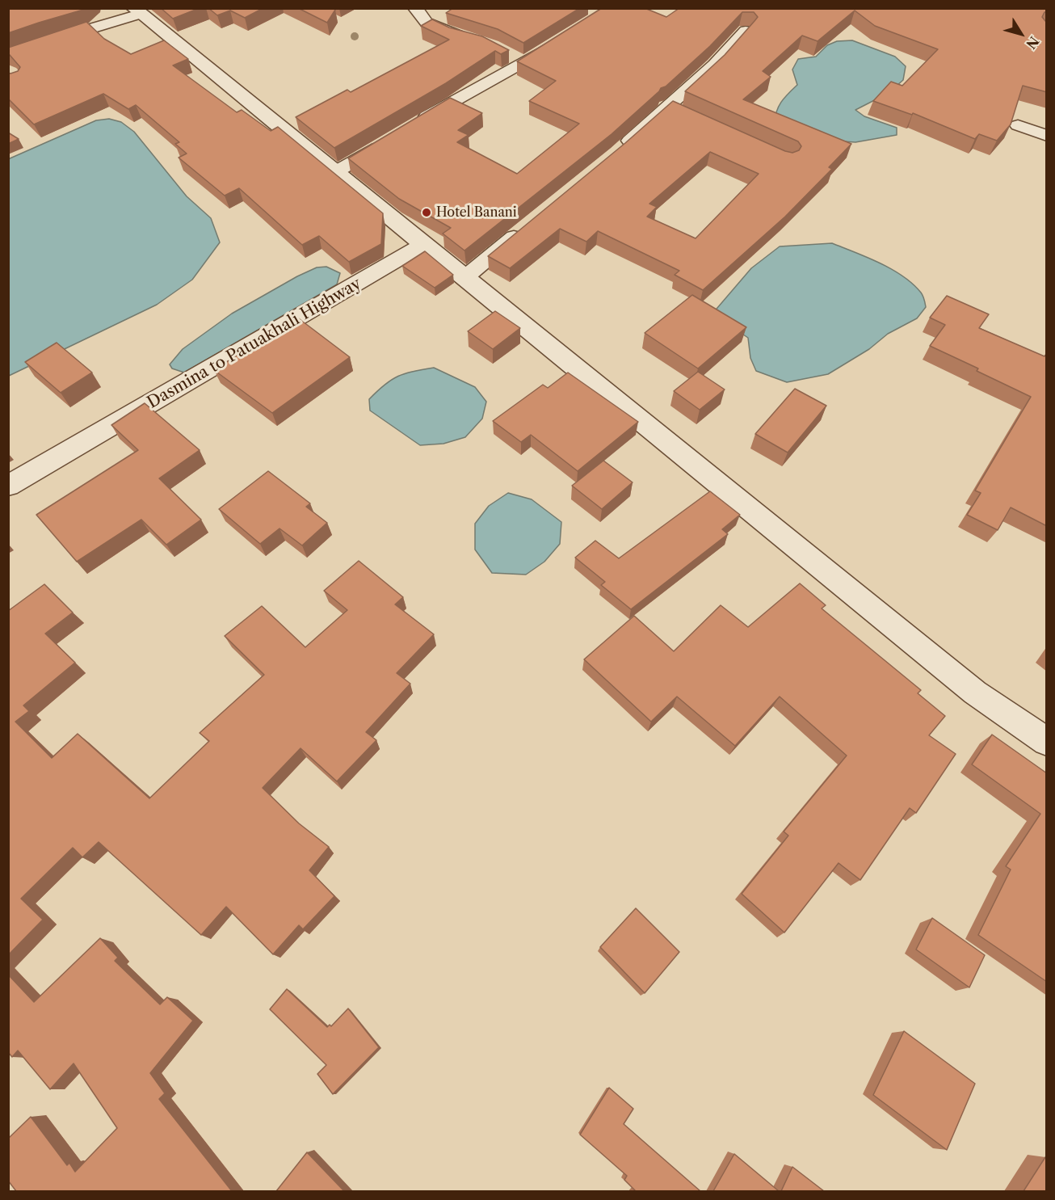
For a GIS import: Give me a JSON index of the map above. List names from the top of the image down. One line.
{"streets":{"street":["Dasmina to Patuakhali Highway"]},"places":["Hotel Banani"],"north":"bottom right"}
